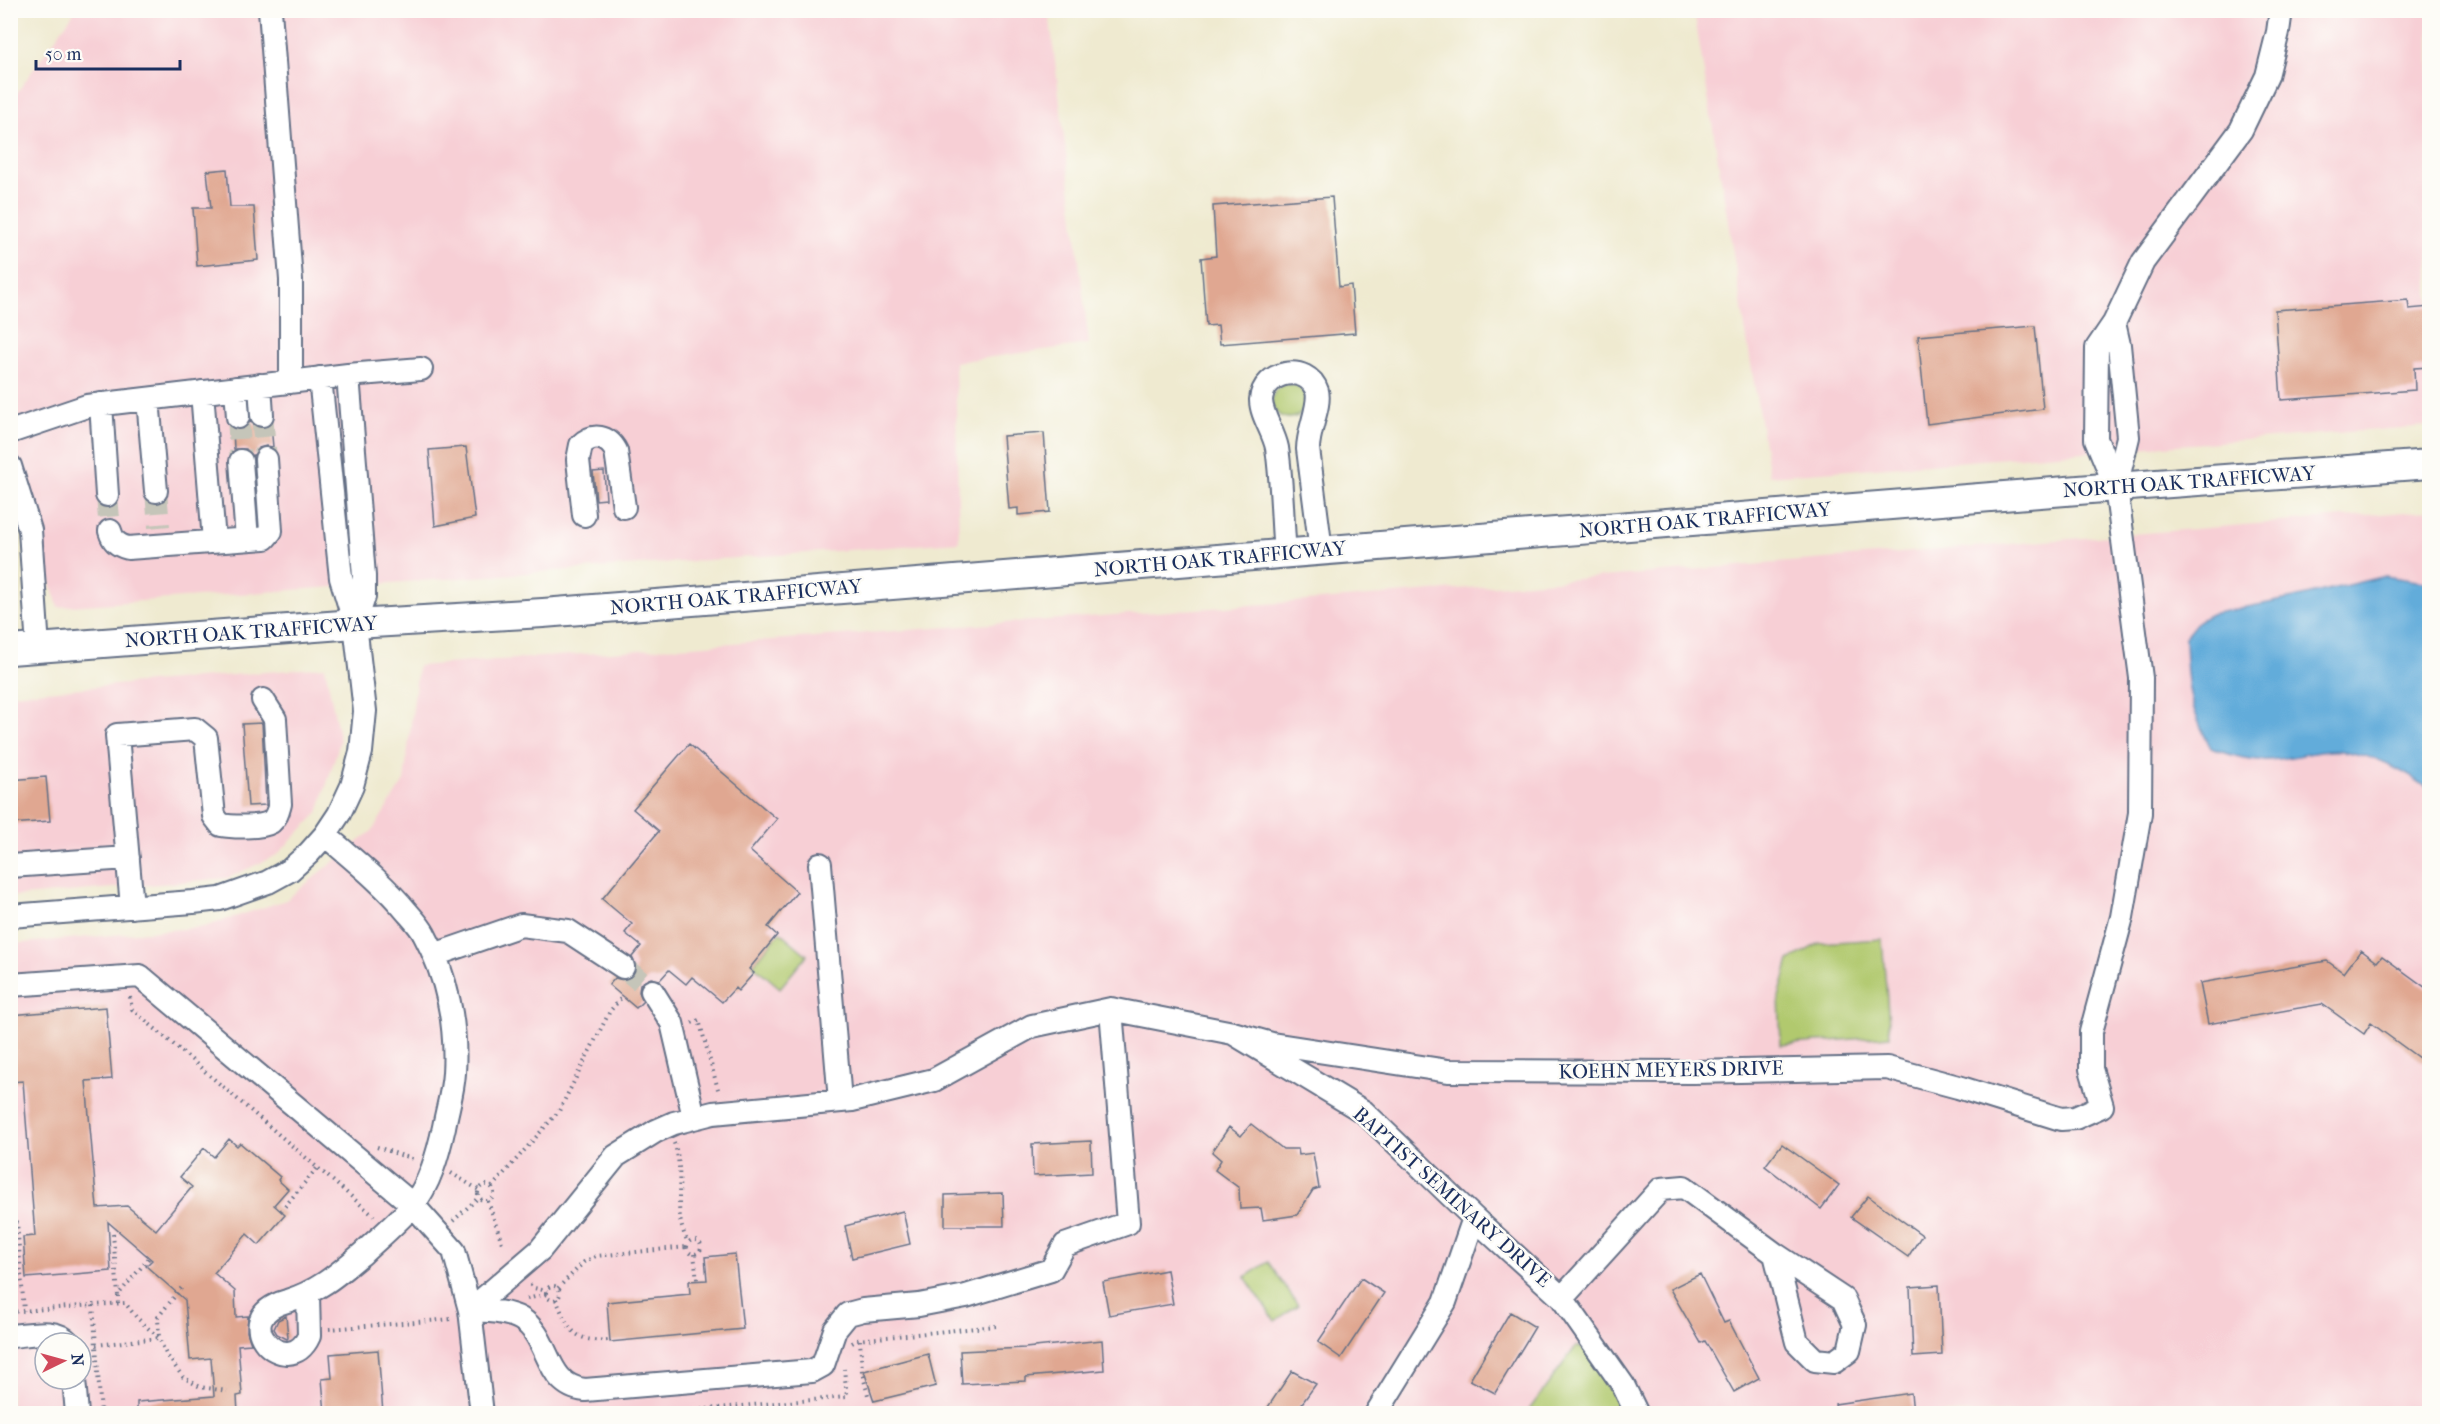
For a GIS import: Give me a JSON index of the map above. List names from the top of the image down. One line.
{"streets":{"main road":["NORTH OAK TRAFFICWAY"],"street":["KOEHN MEYERS DRIVE","BAPTIST SEMINARY DRIVE"]},"crossings":[["NORTH OAK TRAFFICWAY","KOEHN MEYERS DRIVE"],["KOEHN MEYERS DRIVE","BAPTIST SEMINARY DRIVE"]],"scale_bar":"50 m","north":"right"}
